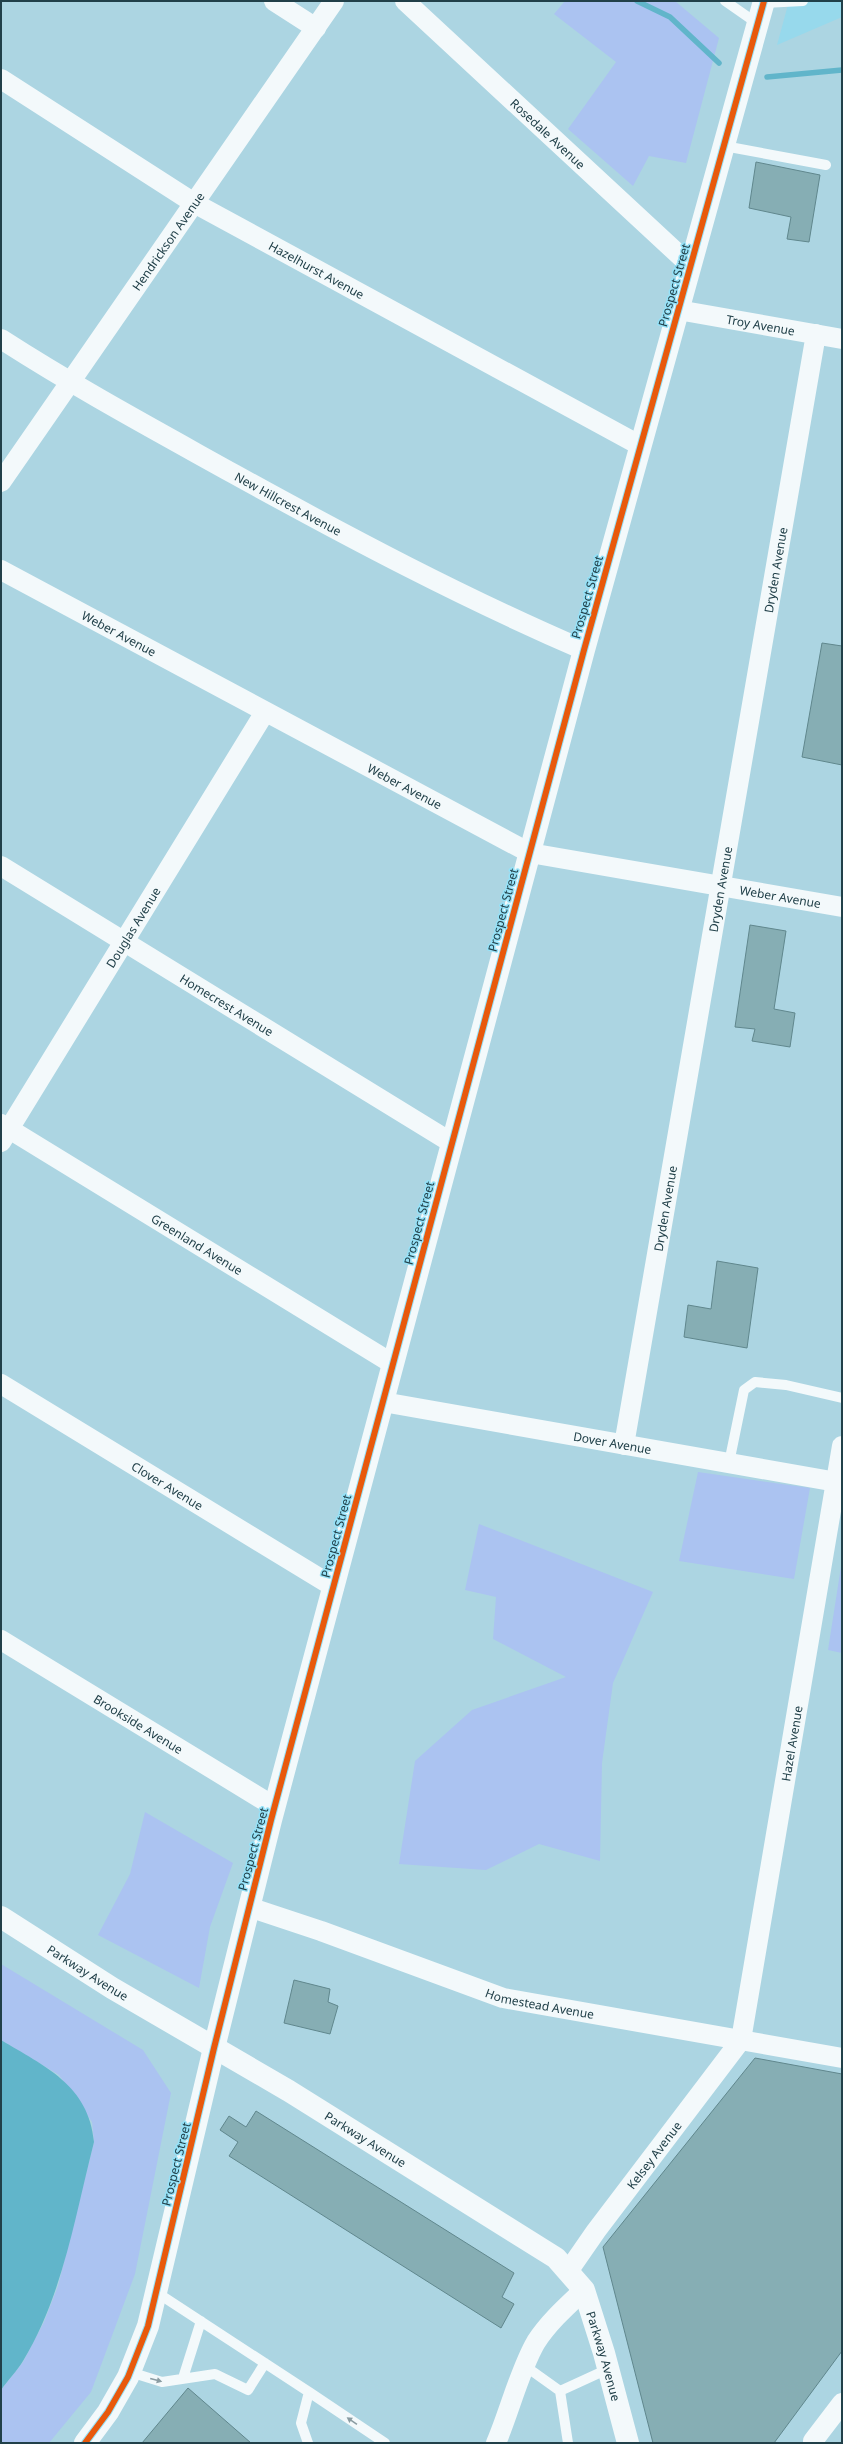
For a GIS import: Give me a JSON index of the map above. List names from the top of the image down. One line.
{"streets":{"street":["Rosedale Avenue","Hendrickson Avenue","Hazelhurst Avenue","Prospect Street","Troy Avenue","New Hillcrest Avenue","Dryden Avenue","Weber Avenue","Douglas Avenue","Homecrest Avenue","Greenland Avenue","Dover Avenue","Clover Avenue","Brookside Avenue","Hazel Avenue","Parkway Avenue","Homestead Avenue","Kelsey Avenue"]},"crossings":[["Rosedale Avenue","Prospect Street"],["Hendrickson Avenue","Hazelhurst Avenue"],["Hendrickson Avenue","New Hillcrest Avenue"],["Hazelhurst Avenue","Prospect Street"],["Prospect Street","Troy Avenue"],["Prospect Street","New Hillcrest Avenue"],["Prospect Street","Weber Avenue"],["Prospect Street","Homecrest Avenue"],["Prospect Street","Greenland Avenue"],["Prospect Street","Dover Avenue"],["Prospect Street","Clover Avenue"],["Prospect Street","Brookside Avenue"],["Prospect Street","Parkway Avenue"],["Prospect Street","Homestead Avenue"],["Troy Avenue","Dryden Avenue"],["Dryden Avenue","Weber Avenue"],["Dryden Avenue","Dover Avenue"],["Weber Avenue","Douglas Avenue"],["Douglas Avenue","Homecrest Avenue"],["Douglas Avenue","Greenland Avenue"],["Dover Avenue","Hazel Avenue"],["Hazel Avenue","Homestead Avenue"],["Hazel Avenue","Kelsey Avenue"],["Parkway Avenue","Kelsey Avenue"],["Homestead Avenue","Kelsey Avenue"]]}
